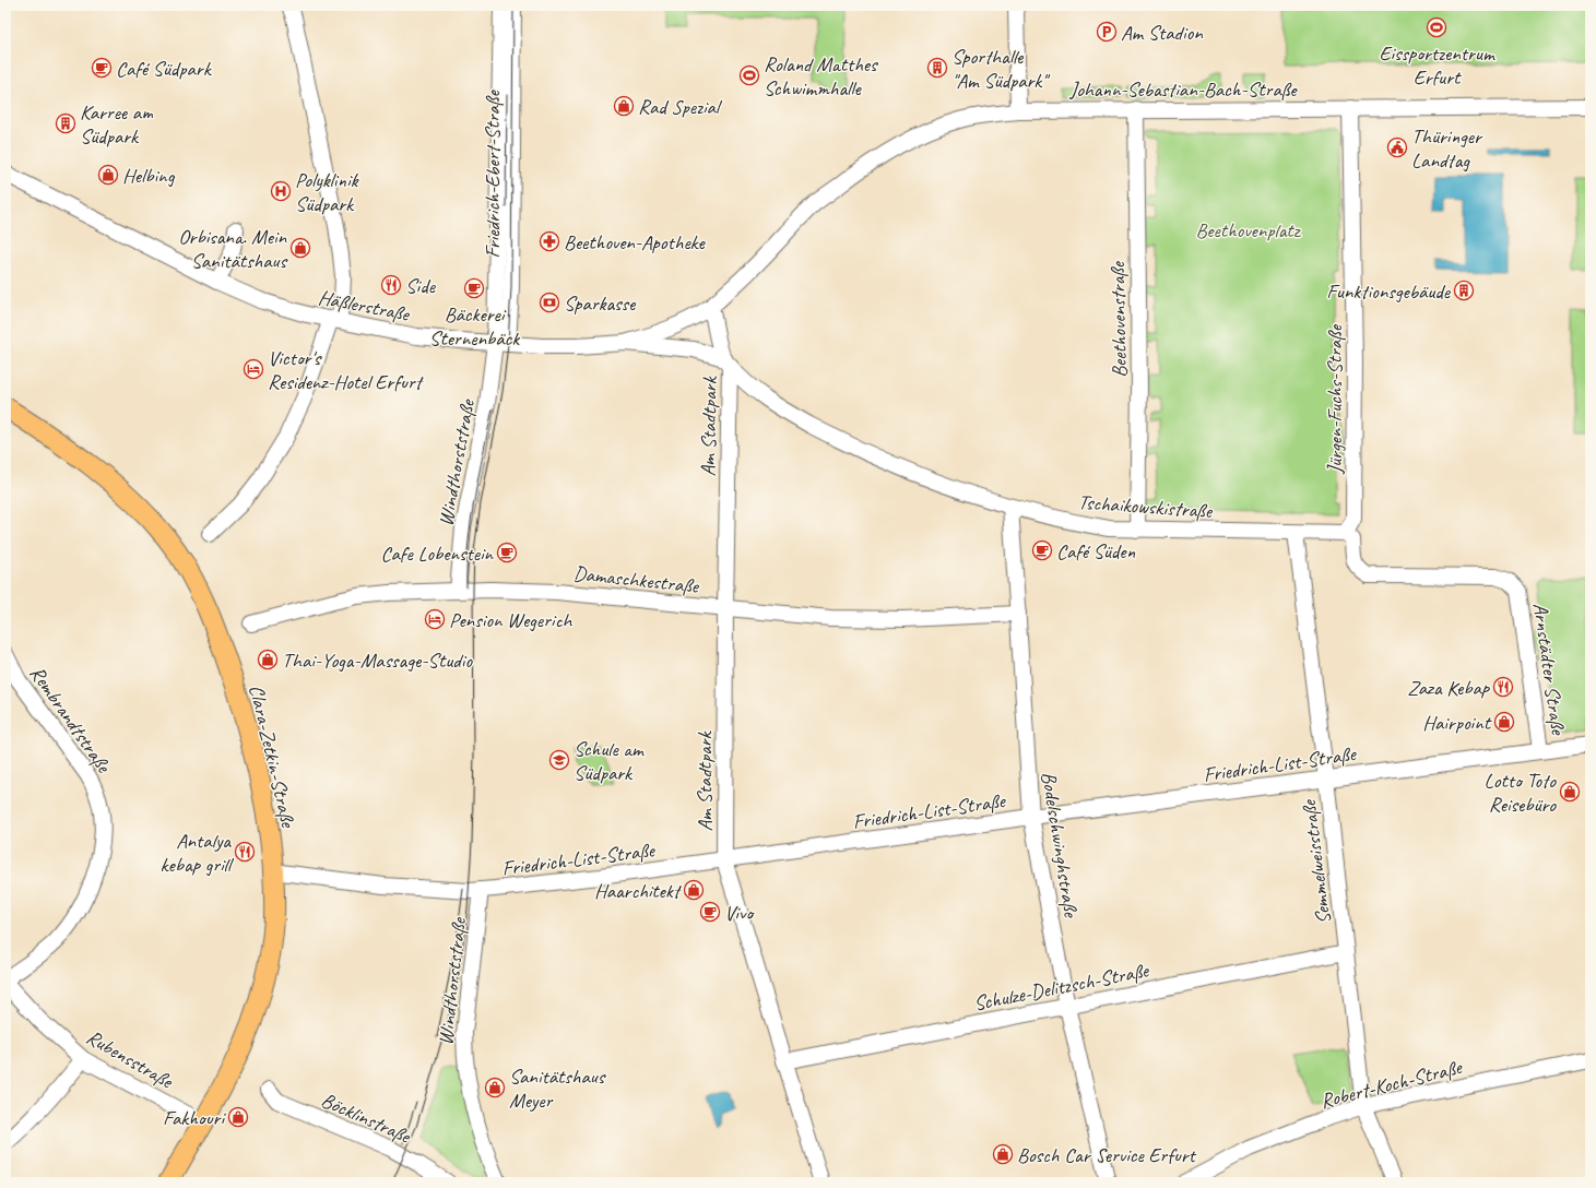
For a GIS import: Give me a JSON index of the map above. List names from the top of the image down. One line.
{"streets":{"main road":["Clara-Zetkin-Straße"],"street":["Johann-Sebastian-Bach-Straße","Friedrich-Ebert-Straße","Häßlerstraße","Beethovenstraße","Jürgen-Fuchs-Straße","Am Stadtpark","Windthorststraße","Tschaikowskistraße","Damaschkestraße","Arnstädter Straße","Rembrandtstraße","Friedrich-List-Straße","Bodelschwinghstraße","Semmelweisstraße","Schulze-Delitzsch-Straße","Rubensstraße","Robert-Koch-Straße","Böcklinstraße"]},"crossings":[["Johann-Sebastian-Bach-Straße","Beethovenstraße"],["Johann-Sebastian-Bach-Straße","Jürgen-Fuchs-Straße"],["Johann-Sebastian-Bach-Straße","Tschaikowskistraße"],["Friedrich-Ebert-Straße","Häßlerstraße"],["Friedrich-Ebert-Straße","Windthorststraße"],["Häßlerstraße","Windthorststraße"],["Beethovenstraße","Tschaikowskistraße"],["Jürgen-Fuchs-Straße","Tschaikowskistraße"],["Jürgen-Fuchs-Straße","Arnstädter Straße"],["Am Stadtpark","Tschaikowskistraße"],["Am Stadtpark","Damaschkestraße"],["Am Stadtpark","Friedrich-List-Straße"],["Am Stadtpark","Schulze-Delitzsch-Straße"],["Windthorststraße","Damaschkestraße"],["Windthorststraße","Friedrich-List-Straße"],["Tschaikowskistraße","Arnstädter Straße"],["Tschaikowskistraße","Bodelschwinghstraße"],["Tschaikowskistraße","Semmelweisstraße"],["Damaschkestraße","Bodelschwinghstraße"],["Arnstädter Straße","Friedrich-List-Straße"],["Rembrandtstraße","Rubensstraße"],["Clara-Zetkin-Straße","Friedrich-List-Straße"],["Clara-Zetkin-Straße","Rubensstraße"],["Friedrich-List-Straße","Bodelschwinghstraße"],["Friedrich-List-Straße","Semmelweisstraße"],["Bodelschwinghstraße","Schulze-Delitzsch-Straße"],["Semmelweisstraße","Schulze-Delitzsch-Straße"],["Semmelweisstraße","Robert-Koch-Straße"]],"parks":["Beethovenplatz"],"places":{"sports":["Eissportzentrum Erfurt","Roland Matthes Schwimmhalle"],"parking":["Am Stadion"],"cafe":["Café Südpark","Bäckerei Sternenbäck","Café Süden","Cafe Lobenstein","Vivo"],"building":["Sporthalle \"Am Südpark\"","Karree am Südpark","Funktionsgebäude"],"shop":["Rad Spezial","Helbing","Orbisana. Mein Sanitätshaus","Thai-Yoga-Massage-Studio","Hairpoint","Lotto Toto Reisebüro","Haarchitekt","Sanitätshaus Meyer","Fakhouri","Bosch Car Service Erfurt"],"public building":["Thüringer Landtag"],"hospital":["Polyklinik Südpark"],"pharmacy":["Beethoven-Apotheke"],"restaurant":["Side","Zaza Kebap","Antalya kebap grill"],"bank":["Sparkasse"],"hotel":["Victor's Residenz-Hotel Erfurt","Pension Wegerich"],"school or university":["Schule am Südpark"]}}
